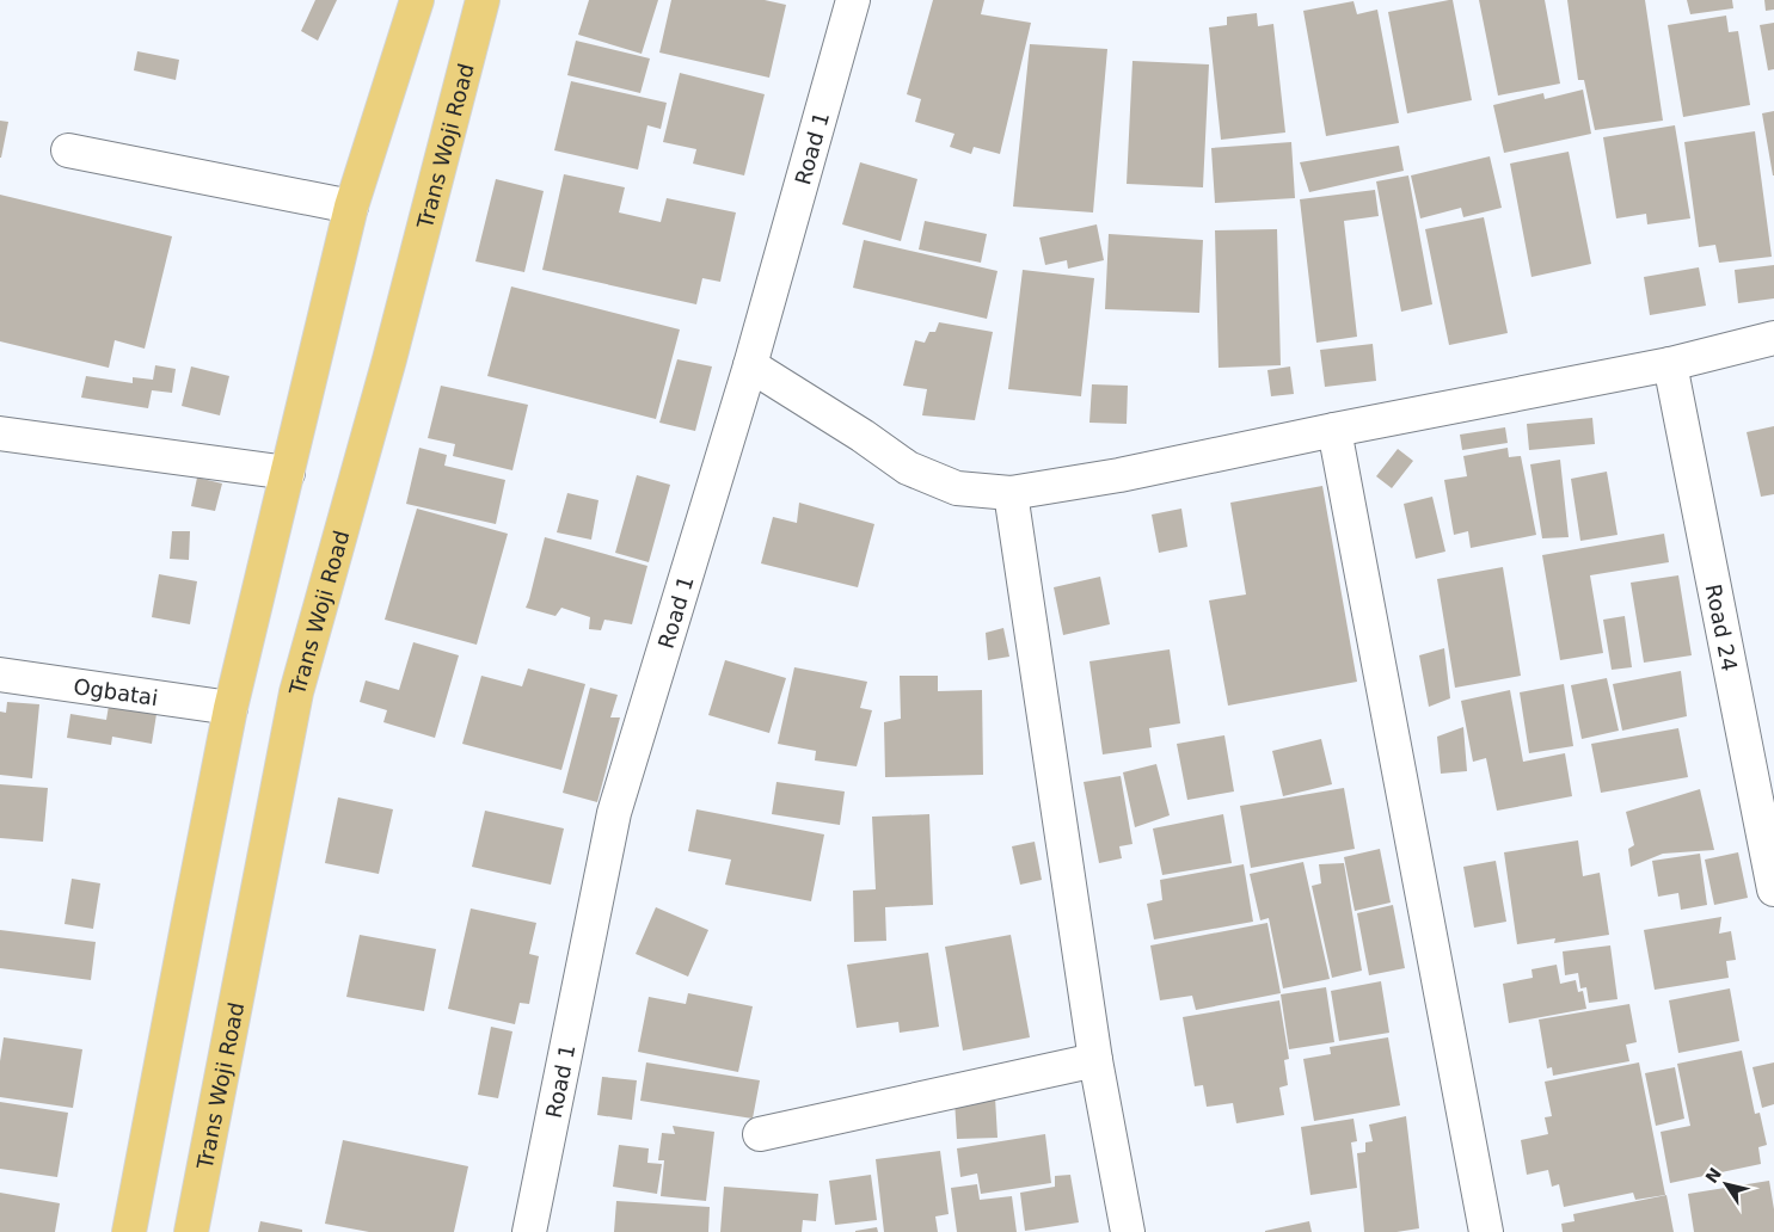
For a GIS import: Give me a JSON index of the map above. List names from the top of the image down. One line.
{"streets":{"main road":["Trans Woji Road"],"street":["Road 1","Road 24","Ogbatai"]},"north":"top left"}
